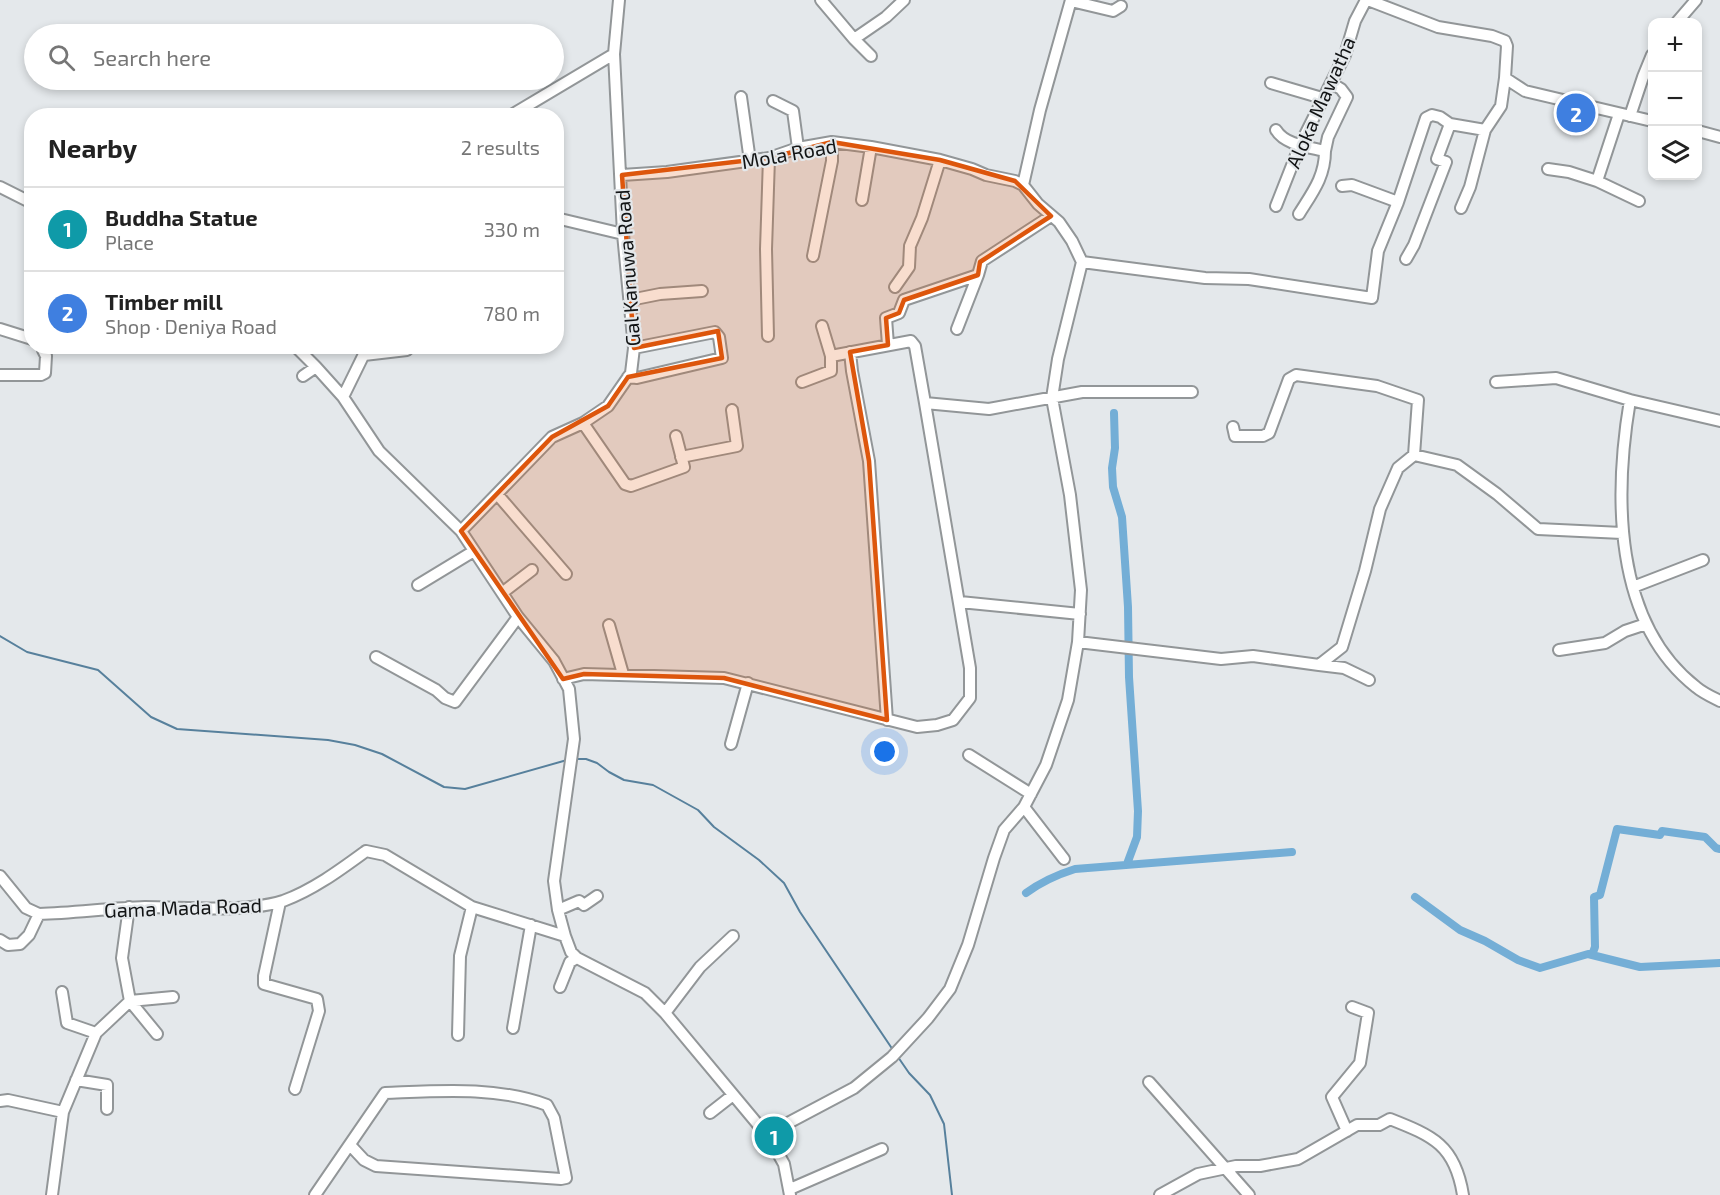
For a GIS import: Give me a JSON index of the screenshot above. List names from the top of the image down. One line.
{"streets":{"street":["Aloka Mawatha","Mola Road","Gal Kanuwa Road","Gama Mada Road"]},"crossings":[["Mola Road","Gal Kanuwa Road"]],"page":{"map_buttons":["+","−"],"search":"Search here","pins":["2","1"],"heading":["Nearby","2 results"],"list":[{"mark":"1","name":"Buddha Statue","note":"Place","value":"330 m"},{"mark":"2","name":"Timber mill","note":"Shop · Deniya Road","value":"780 m"}]}}
